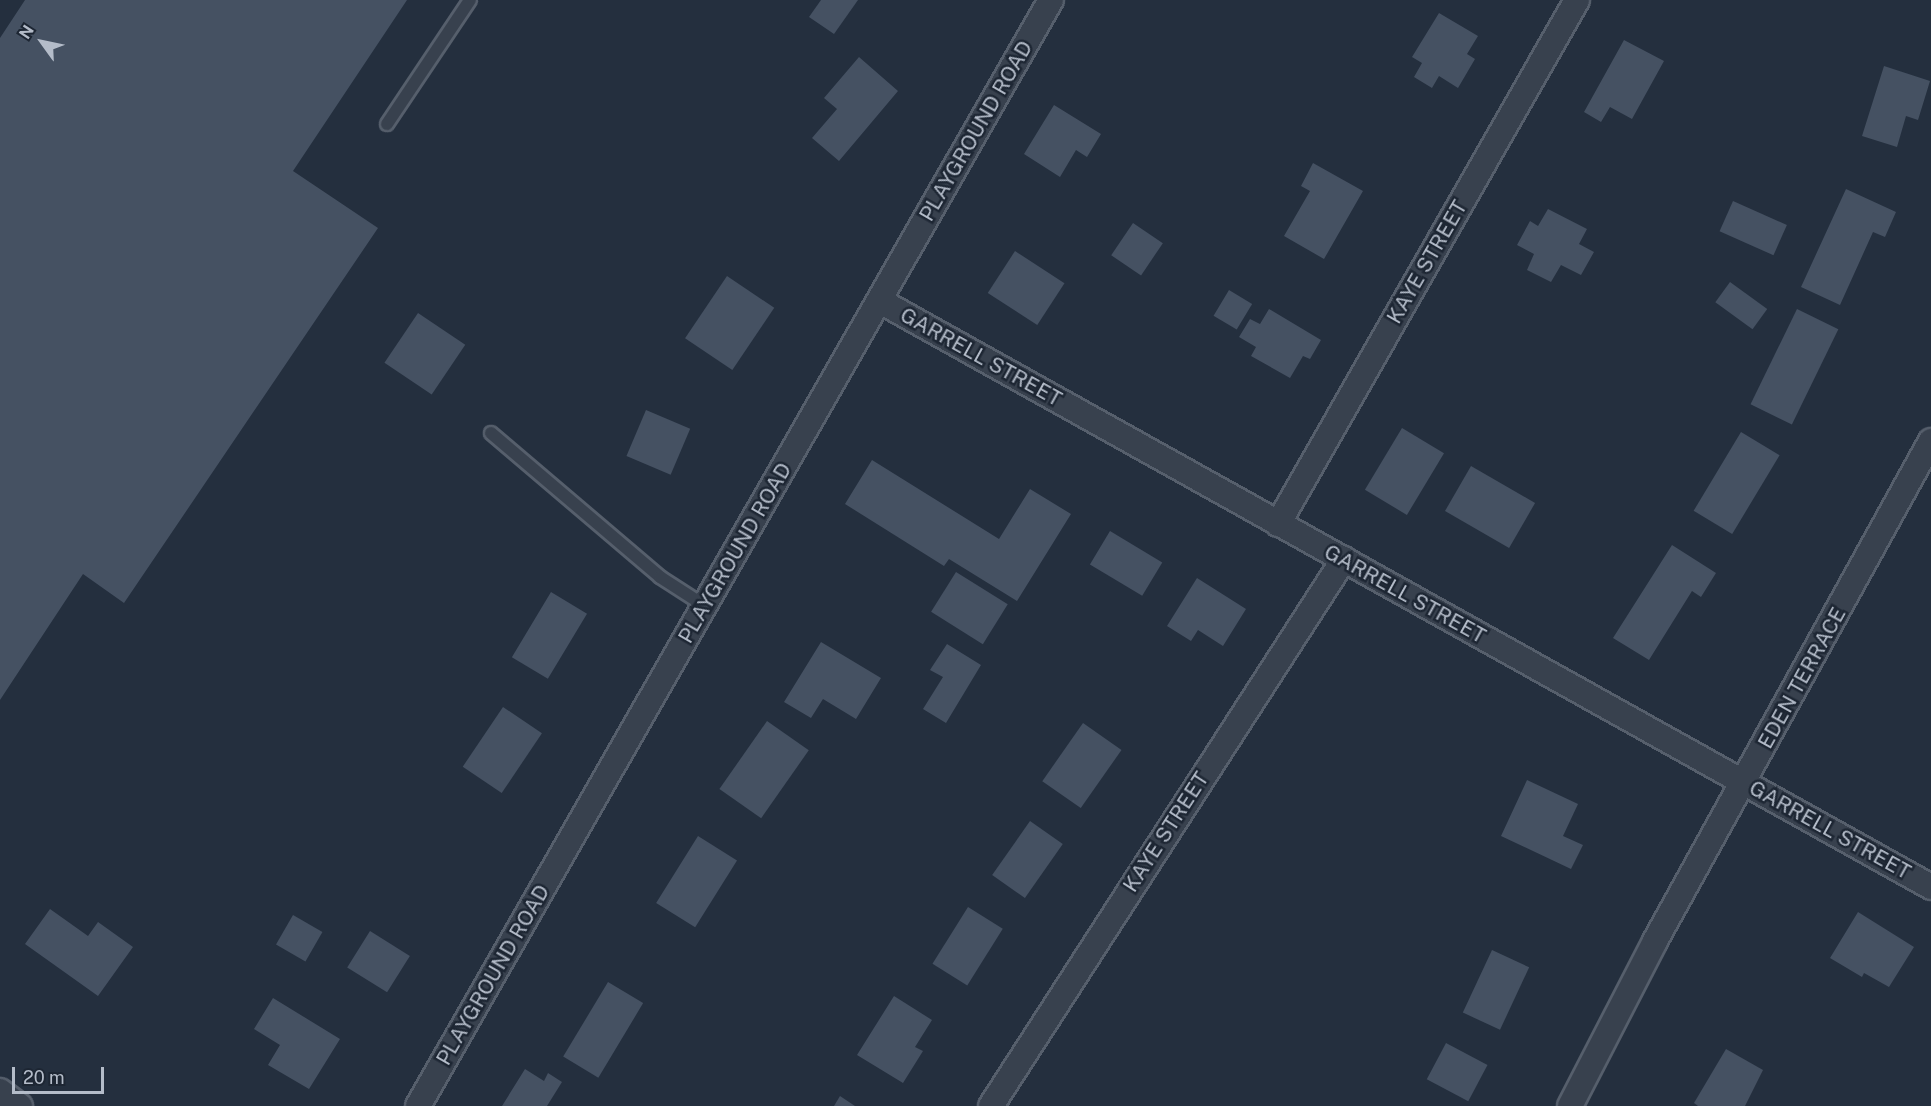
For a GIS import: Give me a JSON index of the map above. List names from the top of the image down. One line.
{"streets":{"street":["PLAYGROUND ROAD","KAYE STREET","GARRELL STREET","EDEN TERRACE"]},"crossings":[["PLAYGROUND ROAD","GARRELL STREET"],["KAYE STREET","GARRELL STREET"],["GARRELL STREET","EDEN TERRACE"]],"scale_bar":"20 m","north":"top left"}
